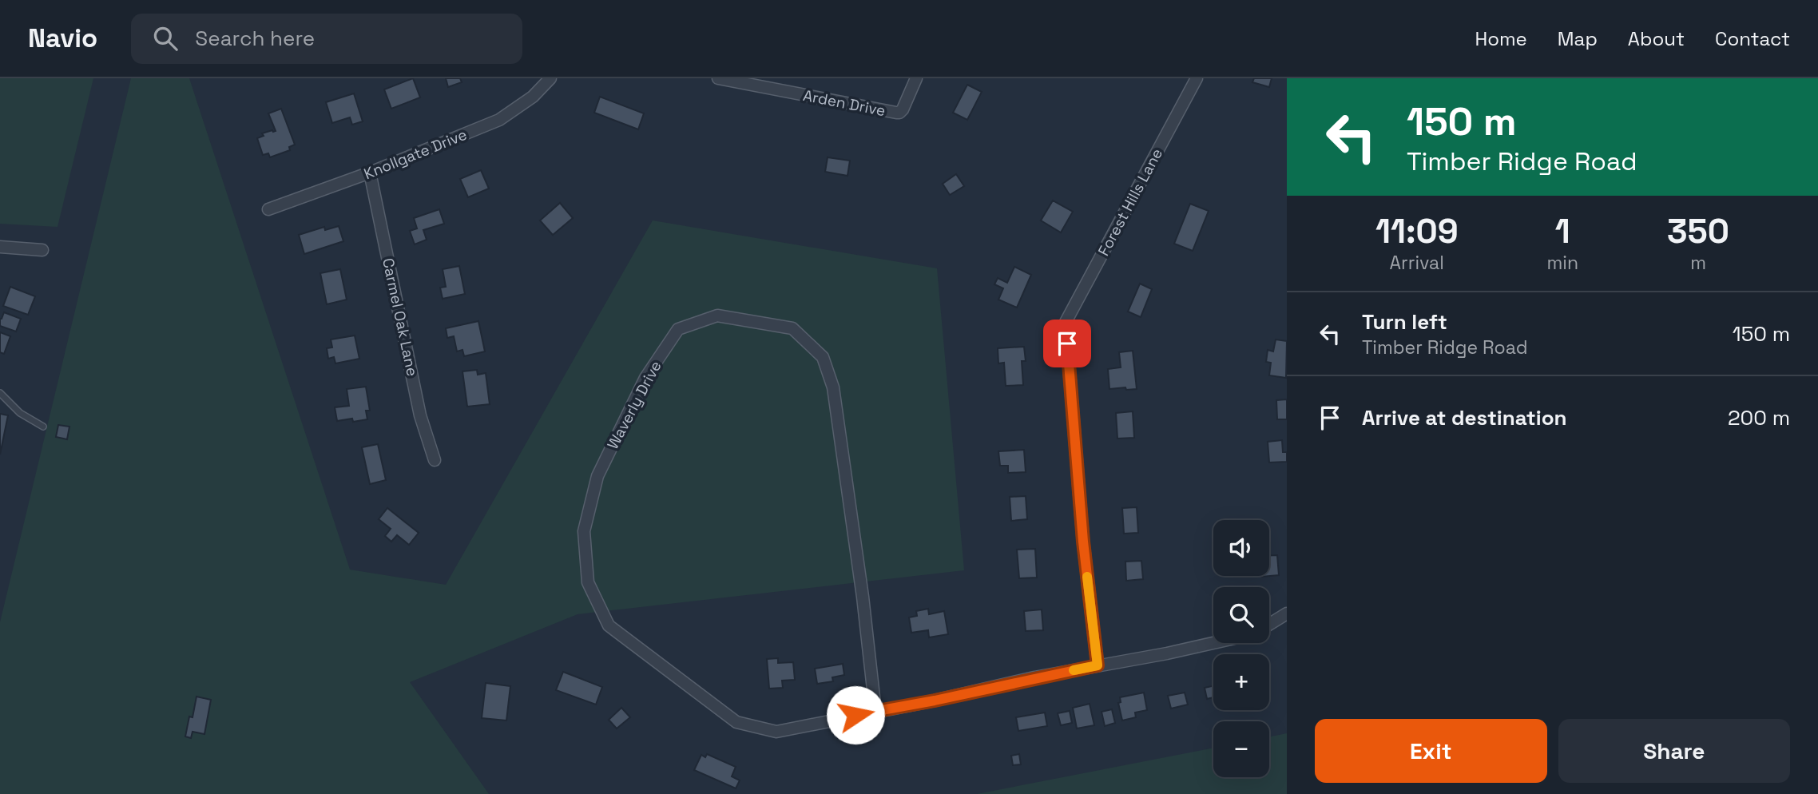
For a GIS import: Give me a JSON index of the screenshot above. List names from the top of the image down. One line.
{"streets":{"street":["Arden Drive","Knollgate Drive","Forest Hills Lane","Carmel Oak Lane","Waverly Drive"]},"crossings":[["Knollgate Drive","Carmel Oak Lane"]],"page":{"header":"Navio","search":"Search here","nav":["Home","Map","About","Contact"],"turn":["150 m","Timber Ridge Road"],"eta":["11:09","Arrival","1","min","350","m"],"list":[{"name":"Turn left","note":"Timber Ridge Road","value":"150 m"},{"name":"Arrive at destination","value":"200 m"}],"map_buttons":["+","−"],"buttons":["Exit","Share"]}}
